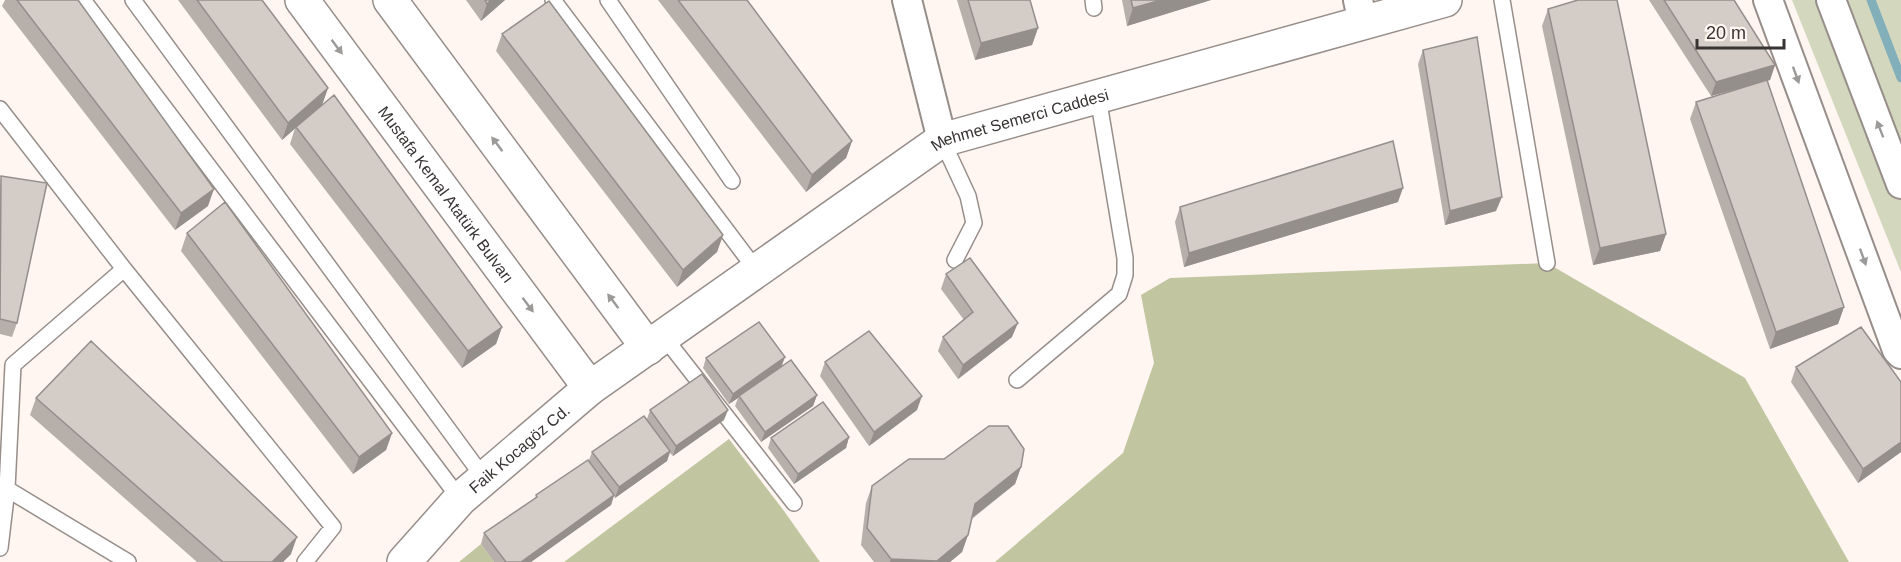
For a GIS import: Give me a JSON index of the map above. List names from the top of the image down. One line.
{"streets":{"street":["Mehmet Semerci Caddesi","Mustafa Kemal Atatürk Bulvarı","Faik Kocagöz Cd."]},"crossings":[["Mehmet Semerci Caddesi","Faik Kocagöz Cd."],["Mustafa Kemal Atatürk Bulvarı","Faik Kocagöz Cd."]],"scale_bar":"20 m"}
